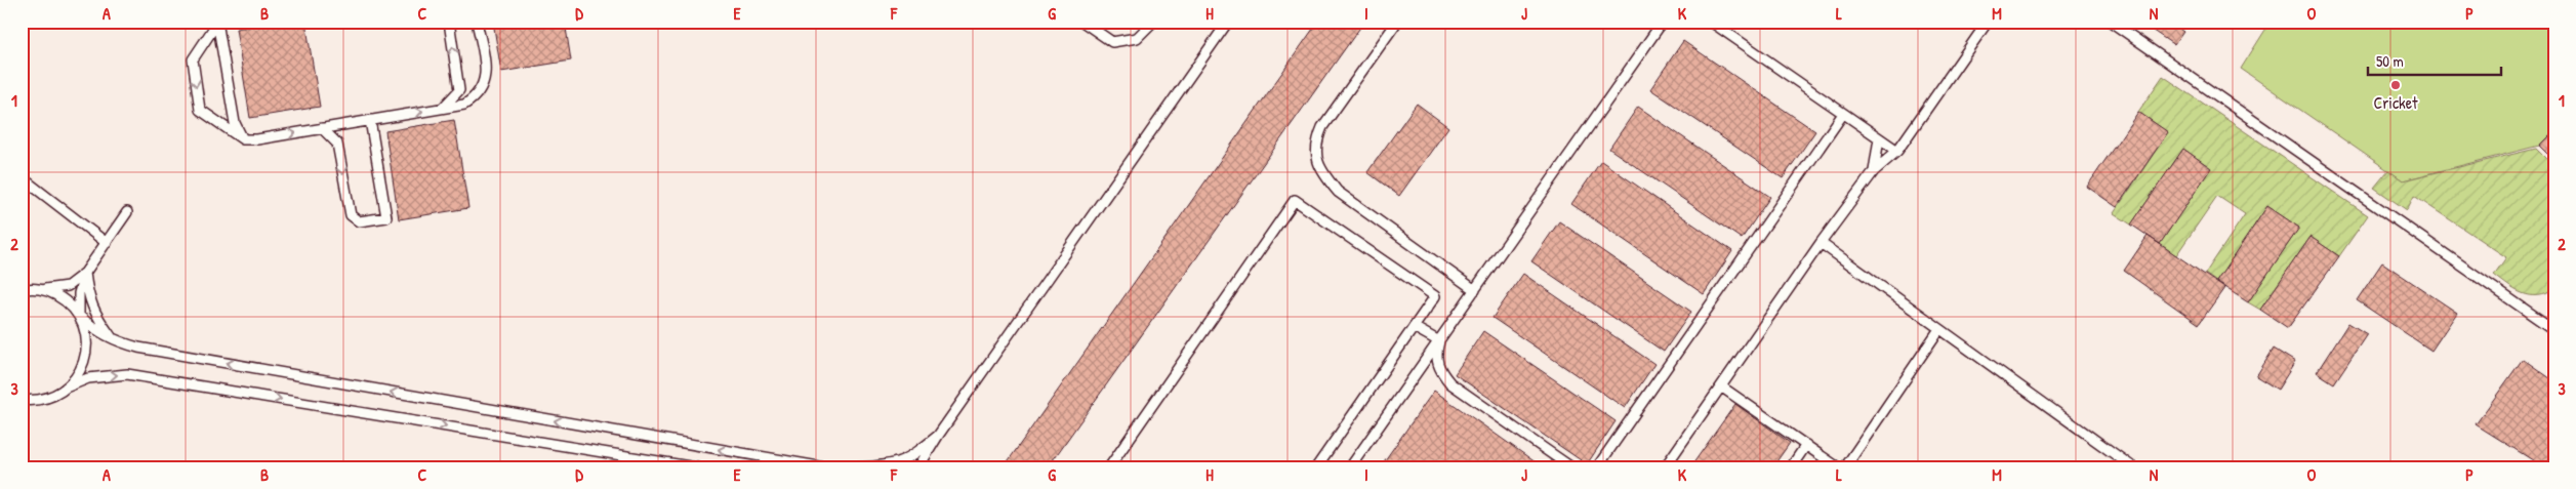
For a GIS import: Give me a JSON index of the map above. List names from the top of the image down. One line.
{"places":["Cricket"],"scale_bar":"50 m","grid":{"columns":["A","B","C","D","E","F","G","H","I","J","K","L","M","N","O","P"],"rows":["1","2","3"]}}
